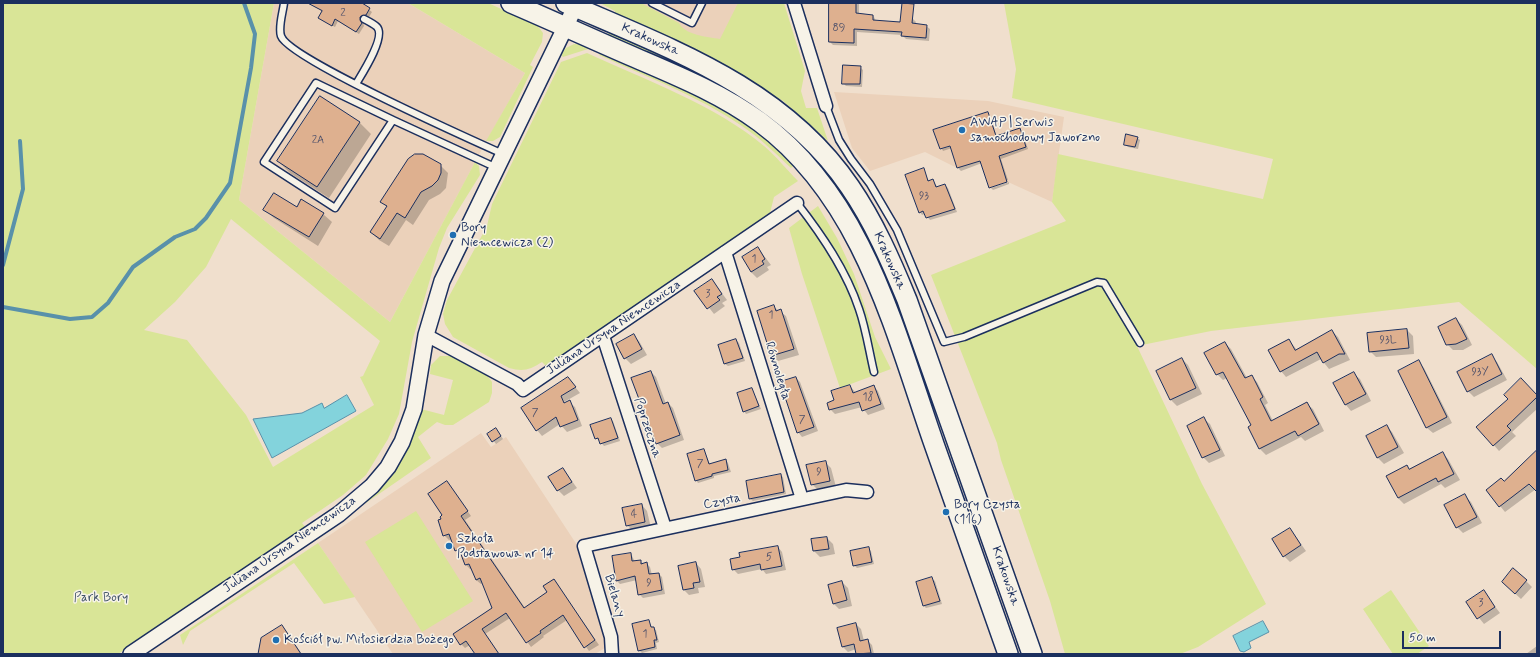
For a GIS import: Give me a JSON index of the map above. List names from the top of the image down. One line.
{"streets":{"main road":["Krakowska"],"street":["Juliana Ursyna Niemcewicza","Równoległa","Poprzeczna","Czysta","Bielany"]},"crossings":[["Krakowska","Juliana Ursyna Niemcewicza"],["Juliana Ursyna Niemcewicza","Równoległa"],["Juliana Ursyna Niemcewicza","Poprzeczna"],["Równoległa","Czysta"],["Poprzeczna","Czysta"],["Czysta","Bielany"]],"parks":["Park Bory"],"places":["AWAP | Serwis samochodowy Jaworzno","Bory Niemcewicza (2)","Bory Czysta (116)","Szkoła Podstawowa nr 14","Kościół pw. Miłosierdzia Bożego"],"house_numbers":["2","89","2A","93","1","3","1","93L","93Y","18","7","7","7","9","4","5","9","3","1"],"scale_bar":"50 m"}
